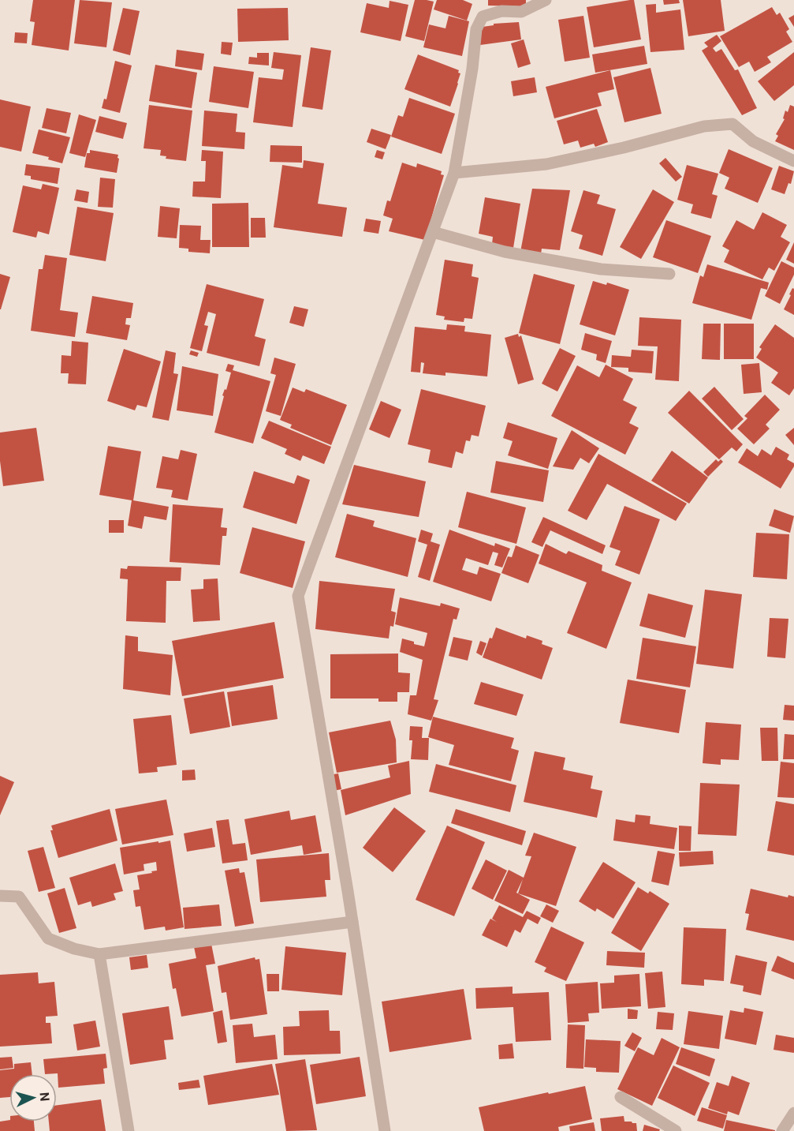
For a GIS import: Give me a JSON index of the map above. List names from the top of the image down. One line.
{"north":"right"}
